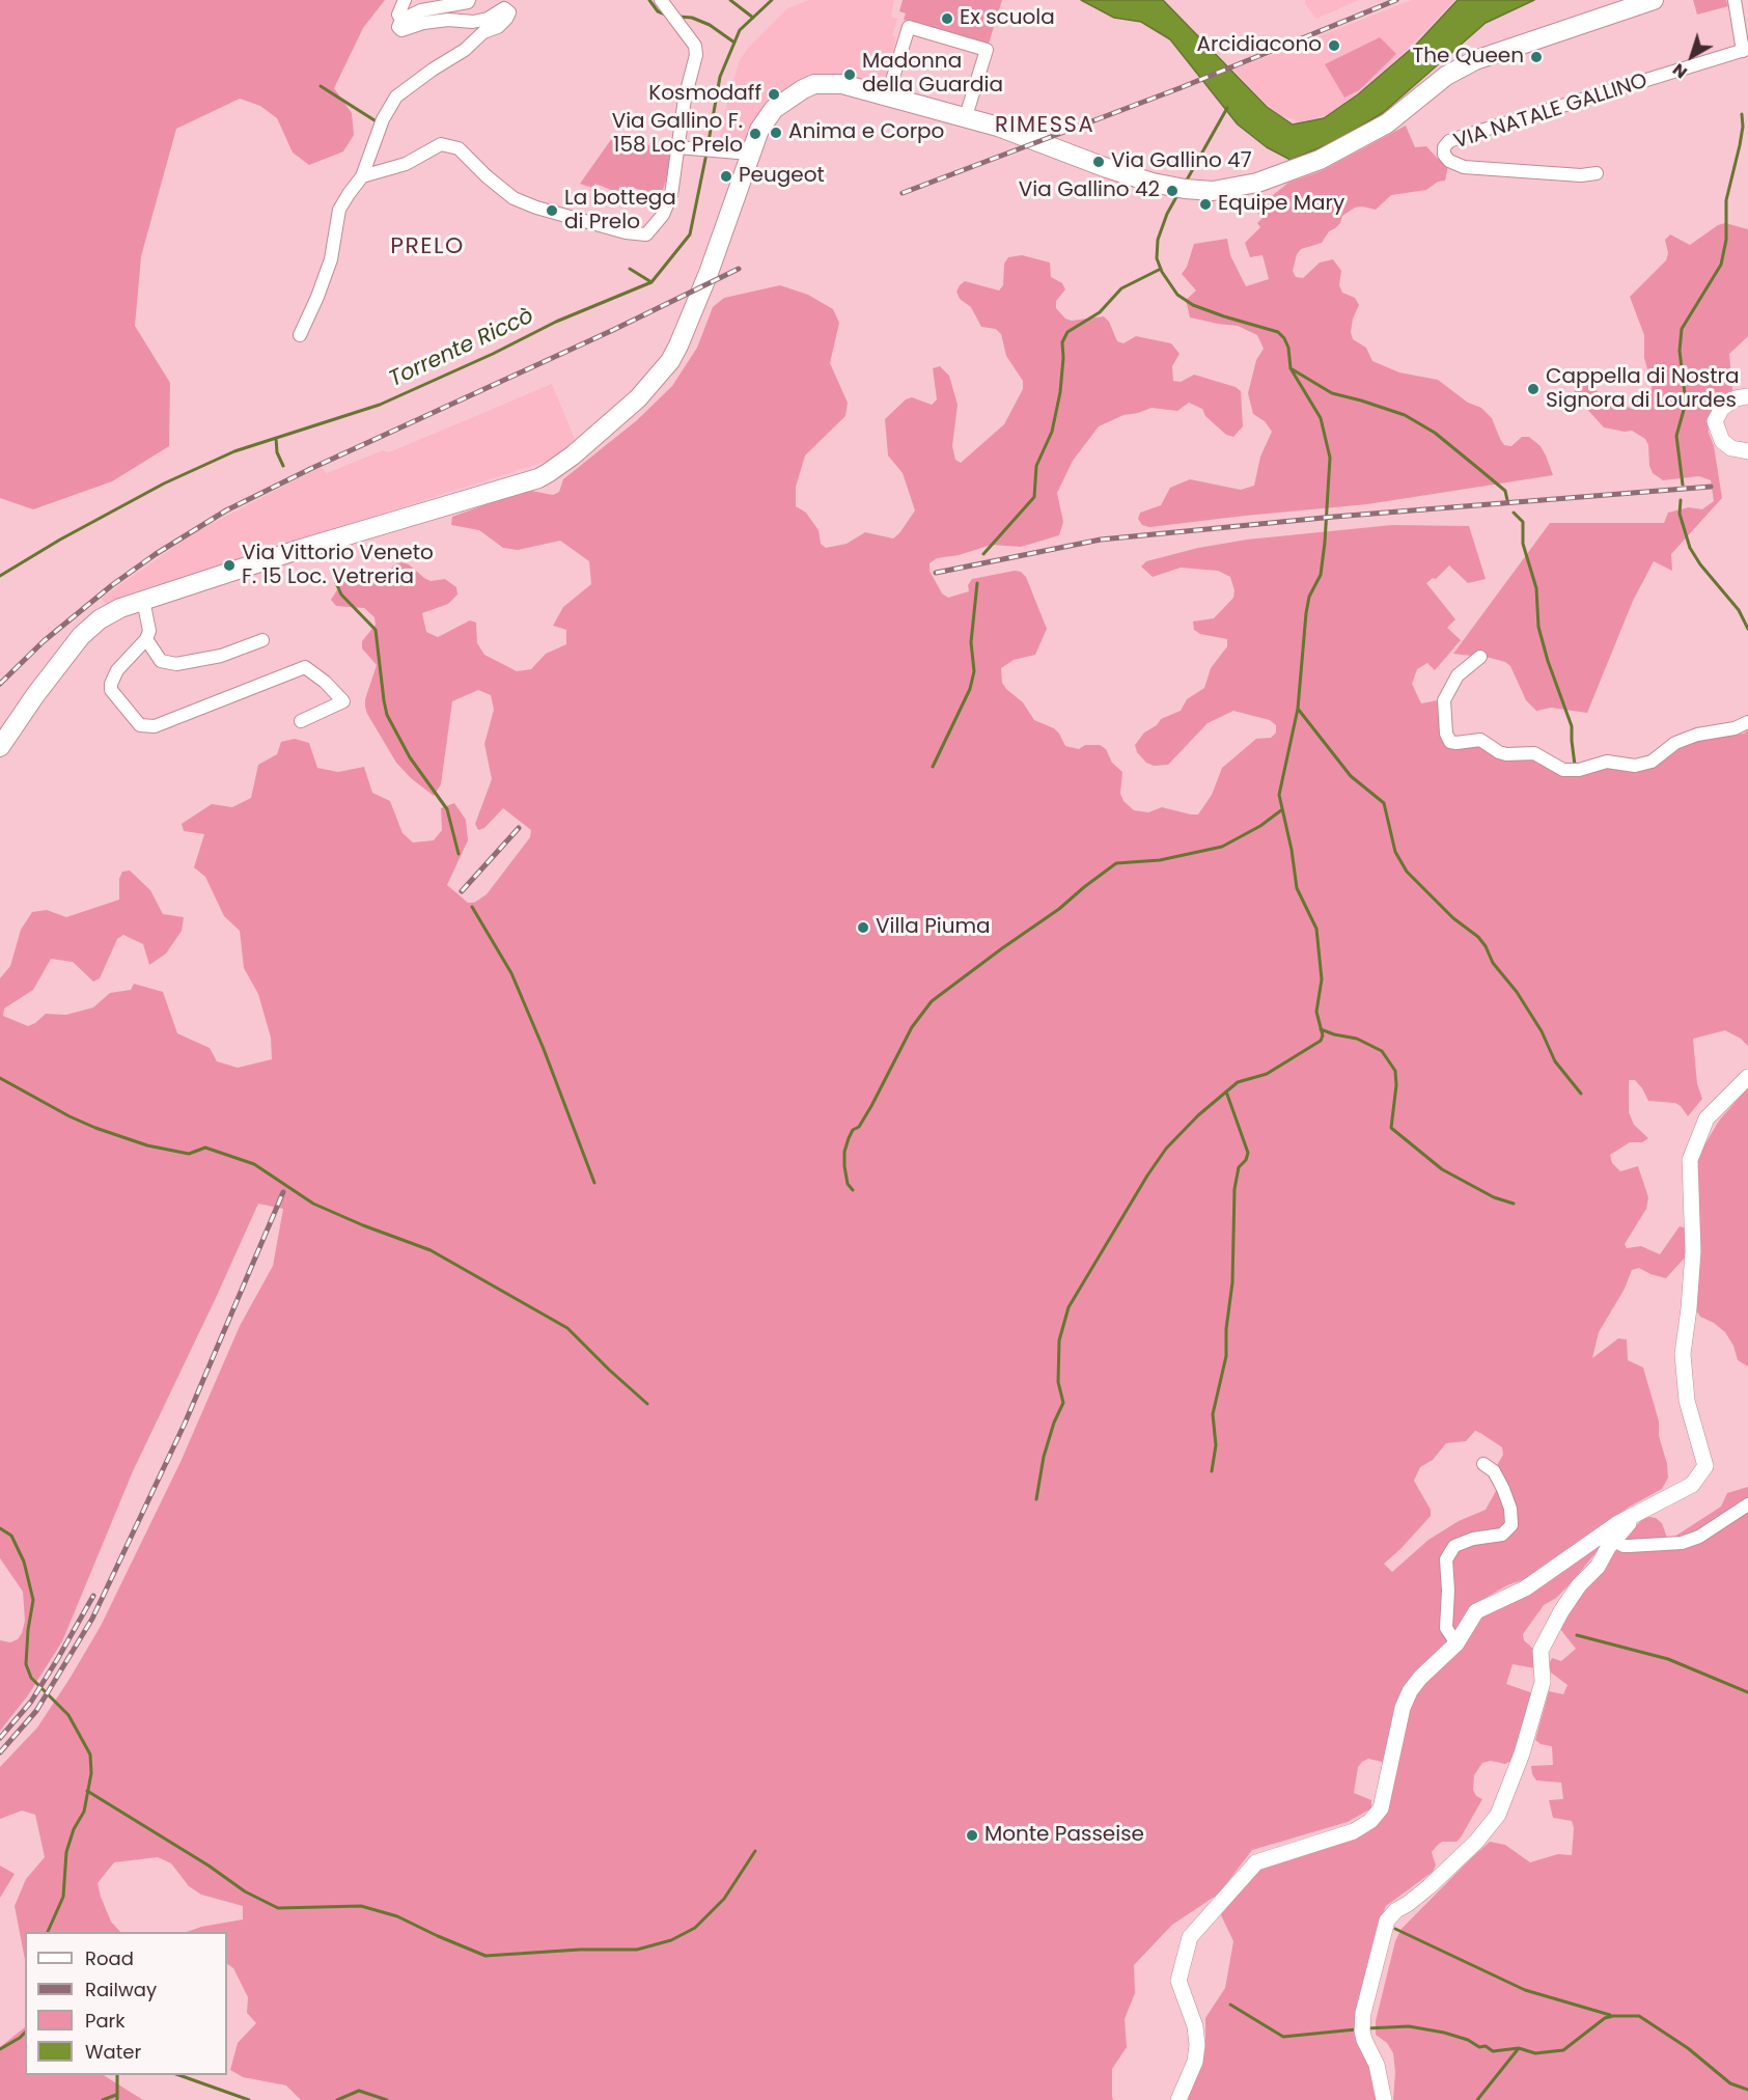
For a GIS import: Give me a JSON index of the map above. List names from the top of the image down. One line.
{"streets":{"street":["VIA NATALE GALLINO"]},"districts":["RIMESSA","PRELO"],"water":["Torrente Riccò"],"places":["Ex scuola","Arcidiacono","The Queen","Madonna della Guardia","Kosmodaff","Anima e Corpo","Via Gallino F. 158 Loc Prelo","Via Gallino 47","Peugeot","Via Gallino 42","Equipe Mary","La bottega di Prelo","Cappella di Nostra Signora di Lourdes","Via Vittorio Veneto F. 15 Loc. Vetreria","Villa Piuma","Monte Passeise"],"legend":["Road","Railway","Park","Water"],"north":"bottom left"}
